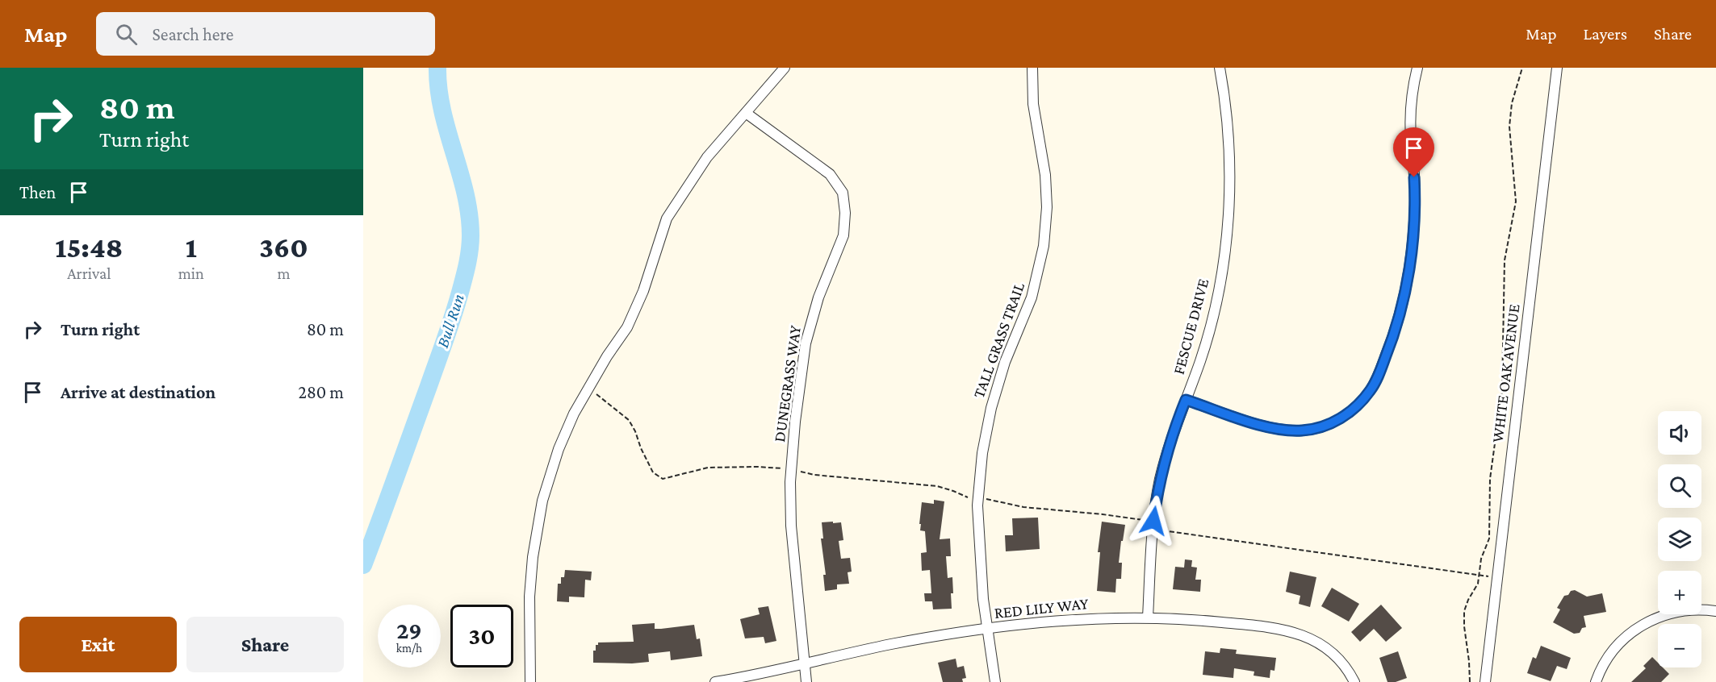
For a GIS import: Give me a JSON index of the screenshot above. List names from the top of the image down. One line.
{"streets":{"street":["FESCUE DRIVE","TALL GRASS TRAIL","WHITE OAK AVENUE","DUNEGRASS WAY","RED LILY WAY"]},"crossings":[["FESCUE DRIVE","RED LILY WAY"],["TALL GRASS TRAIL","RED LILY WAY"],["DUNEGRASS WAY","RED LILY WAY"]],"water":["Bull Run"],"page":{"header":"Map","search":"Search here","nav":["Map","Layers","Share"],"turn":["80 m","Turn right"],"then":"Then","eta":["15:48","Arrival","1","min","360","m"],"list":[{"name":"Turn right","value":"80 m"},{"name":"Arrive at destination","value":"280 m"}],"map_buttons":["+","−"],"speed":"29 km/h","limit":"30","buttons":["Exit","Share"]}}
